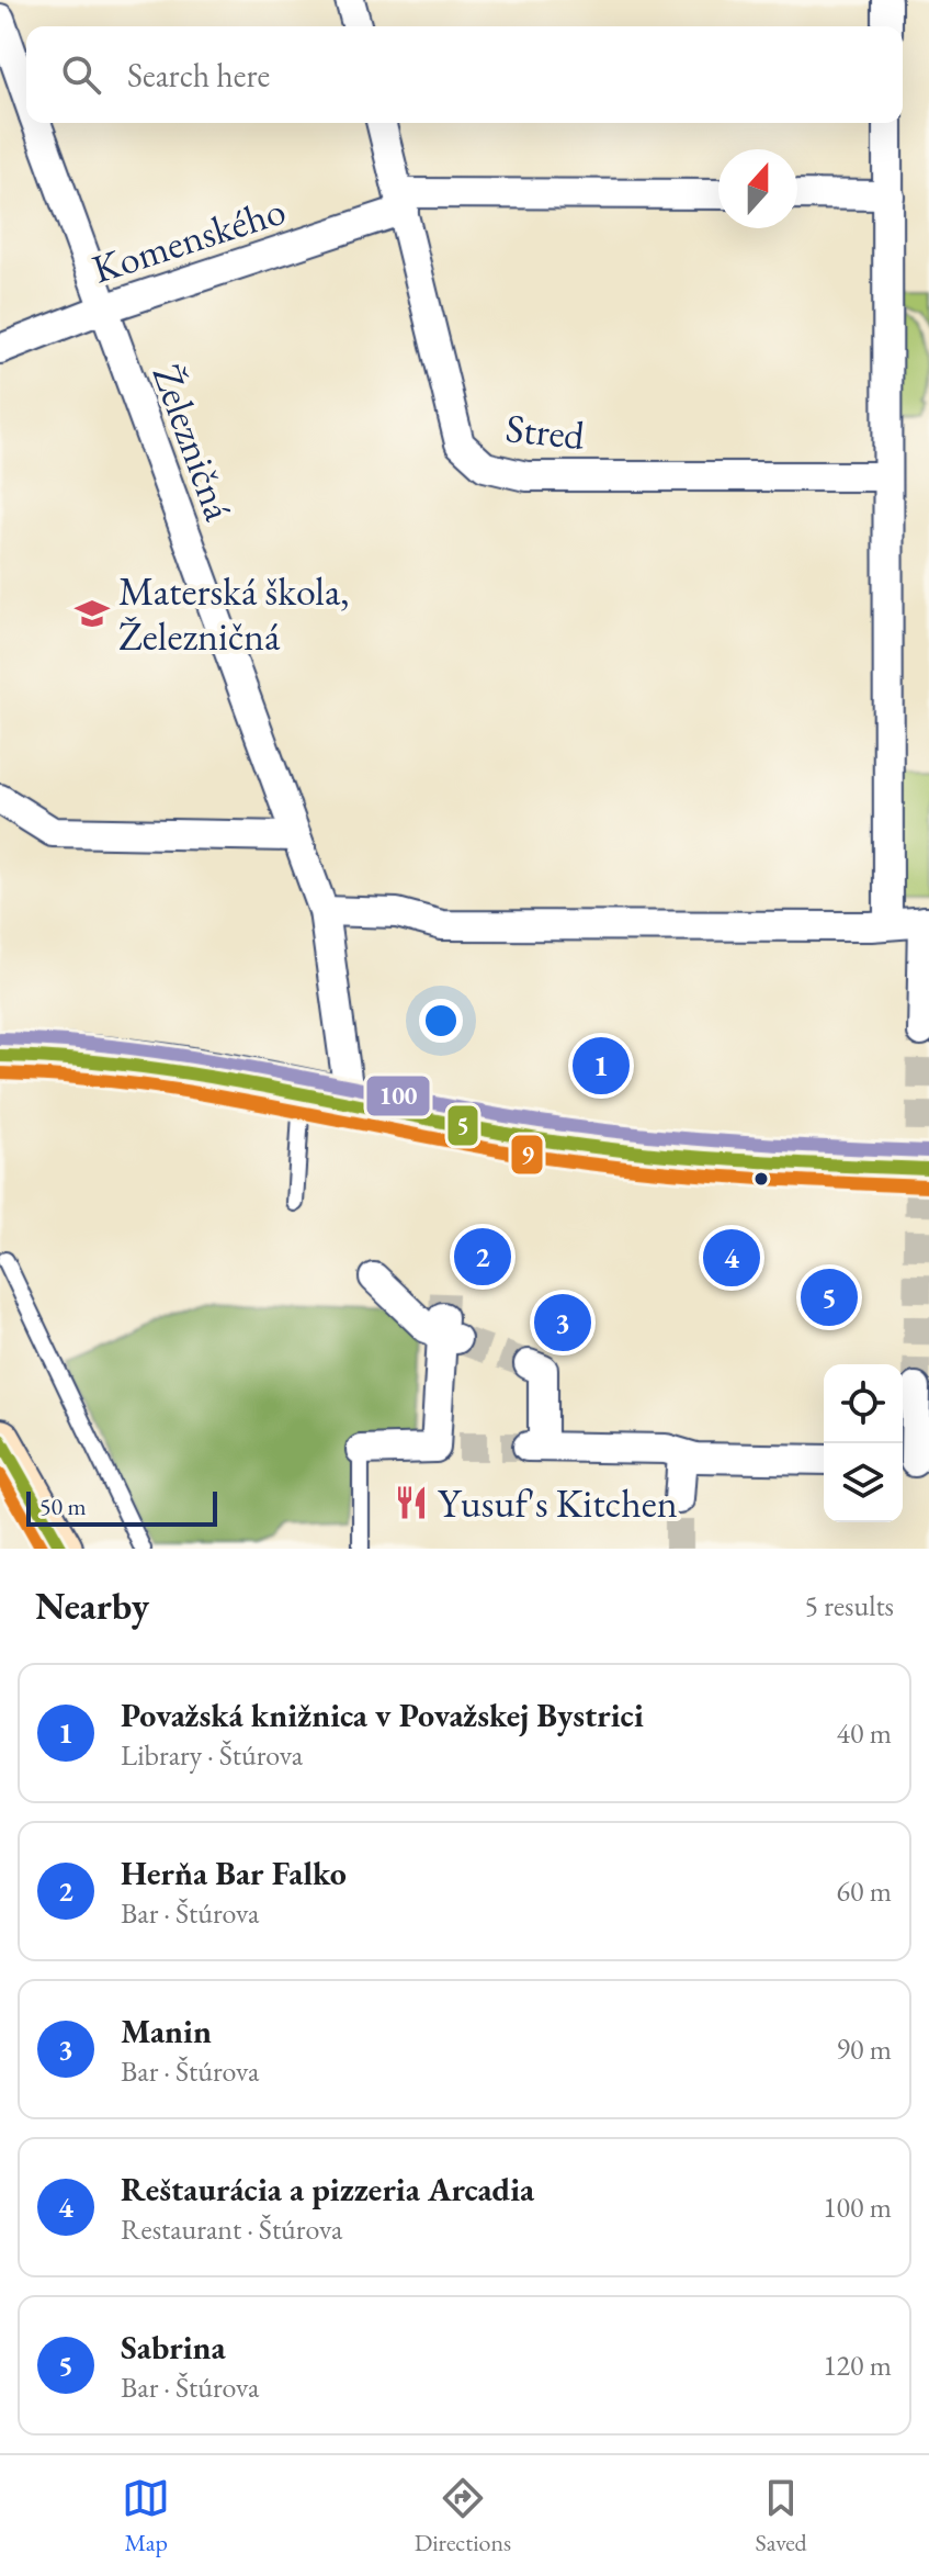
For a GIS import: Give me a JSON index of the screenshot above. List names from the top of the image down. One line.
{"streets":{"street":["Komenského","Stred","Železničná"]},"crossings":[["Komenského","Stred"],["Komenského","Železničná"]],"places":{"school or university":["Materská škola, Železničná"],"restaurant":["Yusuf's Kitchen"]},"lines":["transit line 100","transit line 5","transit line 9"],"scale_bar":"50 m","north":"top","page":{"search":"Search here","pins":["1","2","4","5","3"],"scale":"50 m","heading":["Nearby","5 results"],"list":[{"mark":"1","name":"Považská knižnica v Považskej Bystrici","note":"Library · Štúrova","value":"40 m"},{"mark":"2","name":"Herňa Bar Falko","note":"Bar · Štúrova","value":"60 m"},{"mark":"3","name":"Manin","note":"Bar · Štúrova","value":"90 m"},{"mark":"4","name":"Reštaurácia a pizzeria Arcadia","note":"Restaurant · Štúrova","value":"100 m"},{"mark":"5","name":"Sabrina","note":"Bar · Štúrova","value":"120 m"}],"nav":["Map","Directions","Saved"]}}
